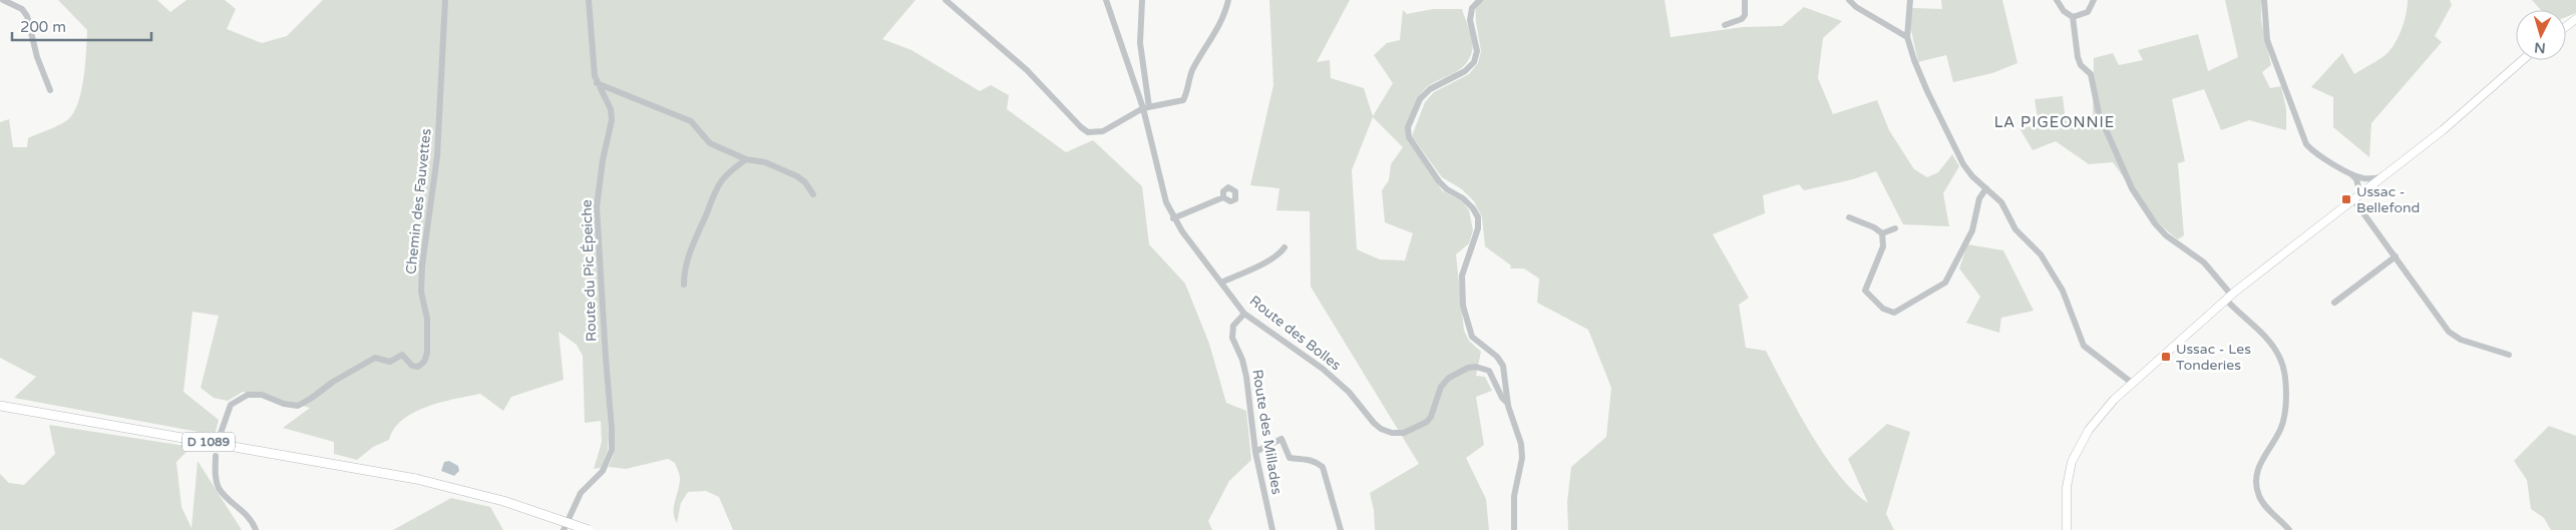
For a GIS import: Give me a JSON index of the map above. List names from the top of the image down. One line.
{"streets":{"highway":["D 1089"],"street":["Chemin des Fauvettes","Route du Pic Épeiche","Route des Bolles","Route des Millades"]},"crossings":[["Route des Bolles","Route des Millades"]],"districts":["LA PIGEONNIE"],"places":{"transit":["Ussac - Bellefond","Ussac - Les Tonderies"]},"scale_bar":"200 m","north":"bottom"}
